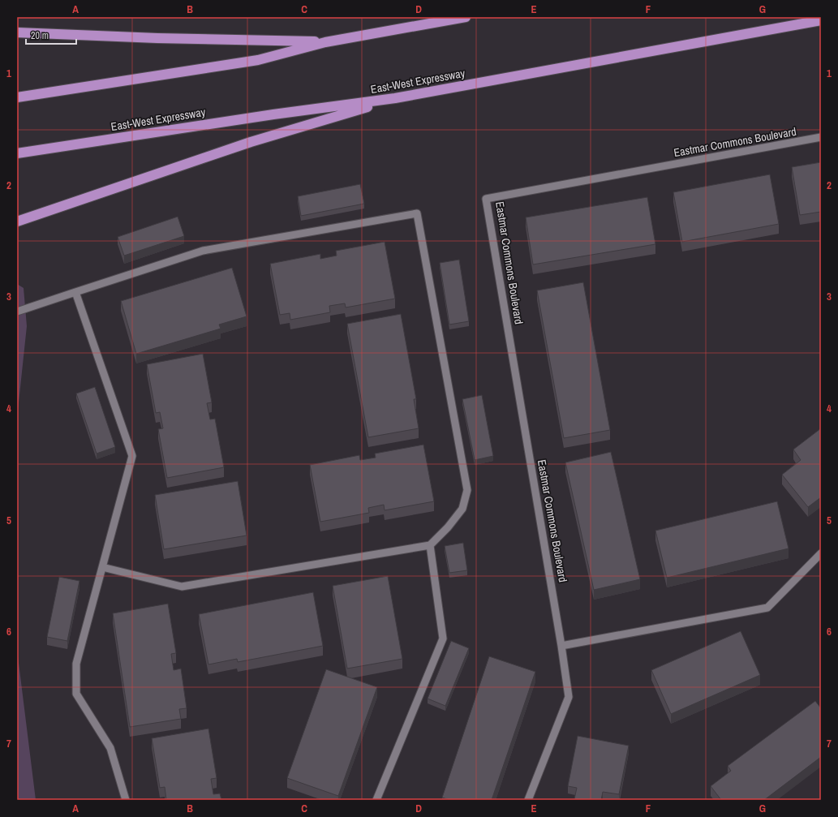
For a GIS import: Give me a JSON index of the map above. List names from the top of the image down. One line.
{"streets":{"highway":["East-West Expressway"],"lane":["Eastmar Commons Boulevard"]},"scale_bar":"20 m","grid":{"columns":["A","B","C","D","E","F","G"],"rows":["1","2","3","4","5","6","7"]}}
